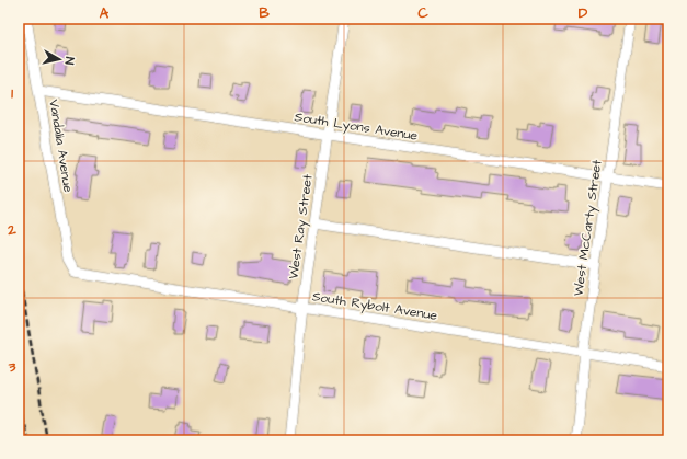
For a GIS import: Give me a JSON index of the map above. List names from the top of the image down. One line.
{"streets":{"street":["South Lyons Avenue","Vandalia Avenue","West Ray Street","West McCarty Street","South Rybolt Avenue"]},"crossings":[["South Lyons Avenue","Vandalia Avenue"],["South Lyons Avenue","West Ray Street"],["South Lyons Avenue","West McCarty Street"],["Vandalia Avenue","South Rybolt Avenue"],["West Ray Street","South Rybolt Avenue"],["West McCarty Street","South Rybolt Avenue"]],"north":"right","grid":{"columns":["A","B","C","D"],"rows":["1","2","3"]}}
